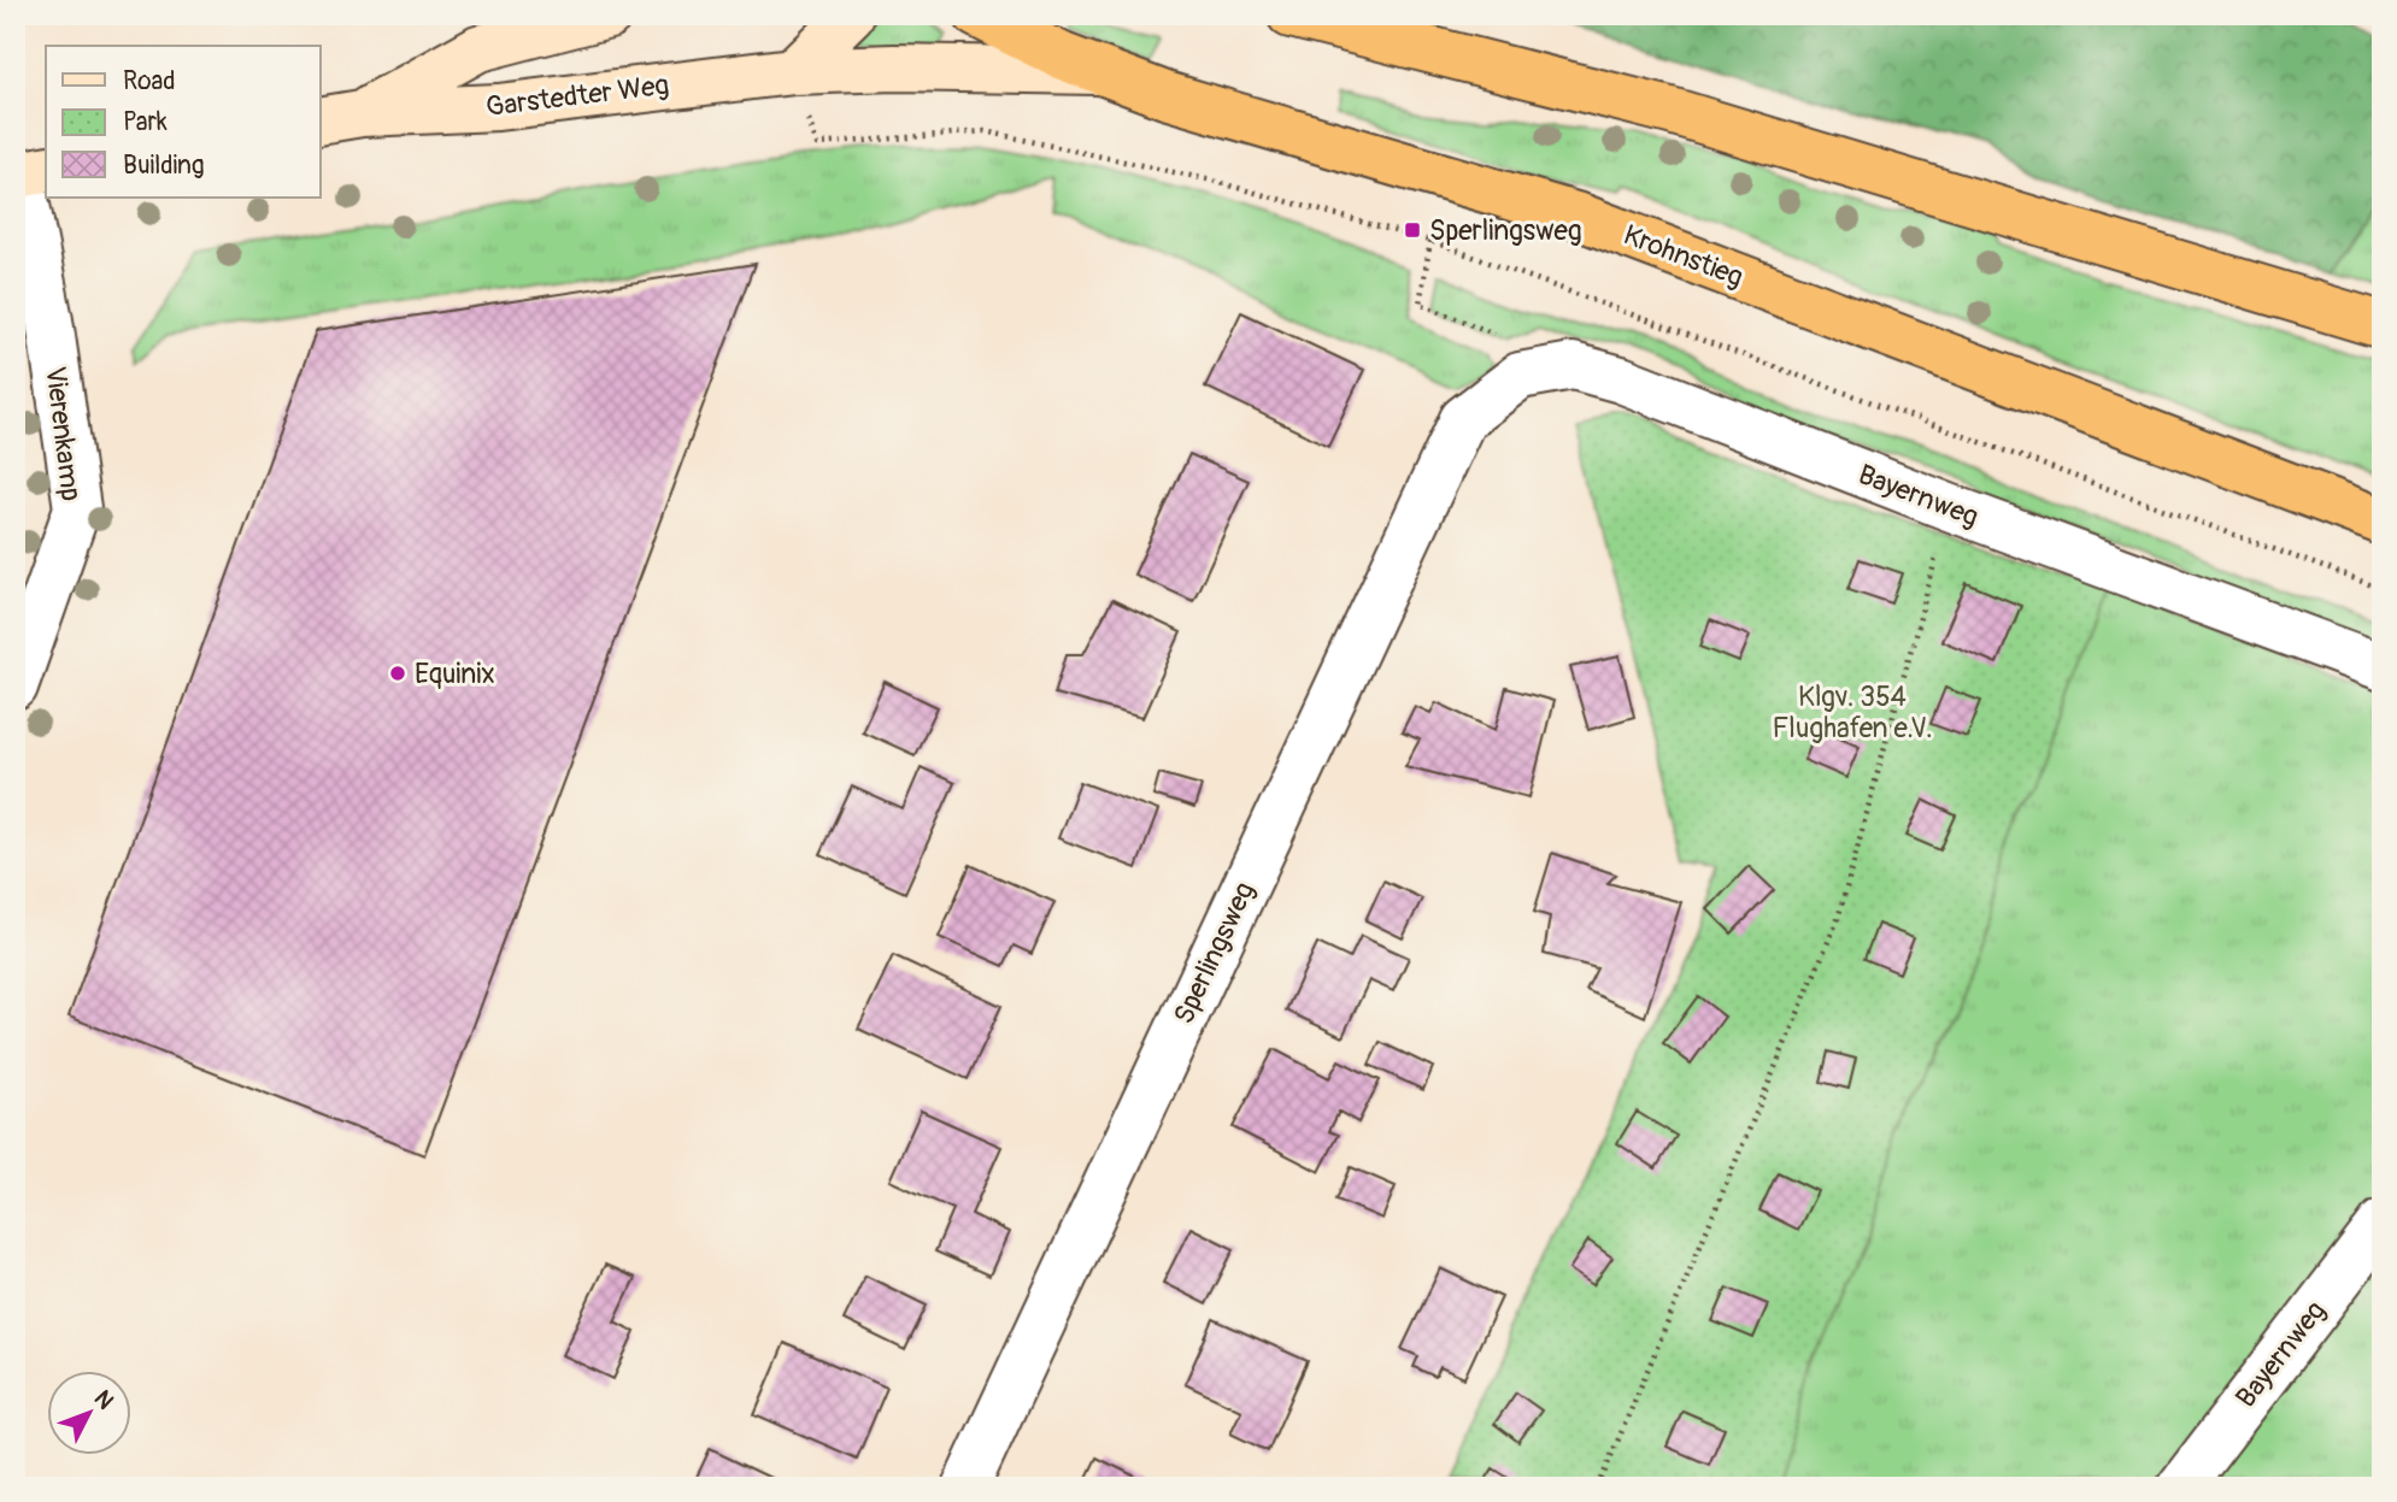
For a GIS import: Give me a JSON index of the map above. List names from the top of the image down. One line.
{"streets":{"highway":["Krohnstieg"],"main road":["Garstedter Weg"],"street":["Vierenkamp","Bayernweg","Sperlingsweg"]},"crossings":[["Garstedter Weg","Krohnstieg"],["Bayernweg","Sperlingsweg"]],"parks":["Klgv. 354 Flughafen e.V."],"places":{"transit":["Sperlingsweg"],"other":["Equinix"]},"legend":["Road","Park","Building"],"north":"top right"}
